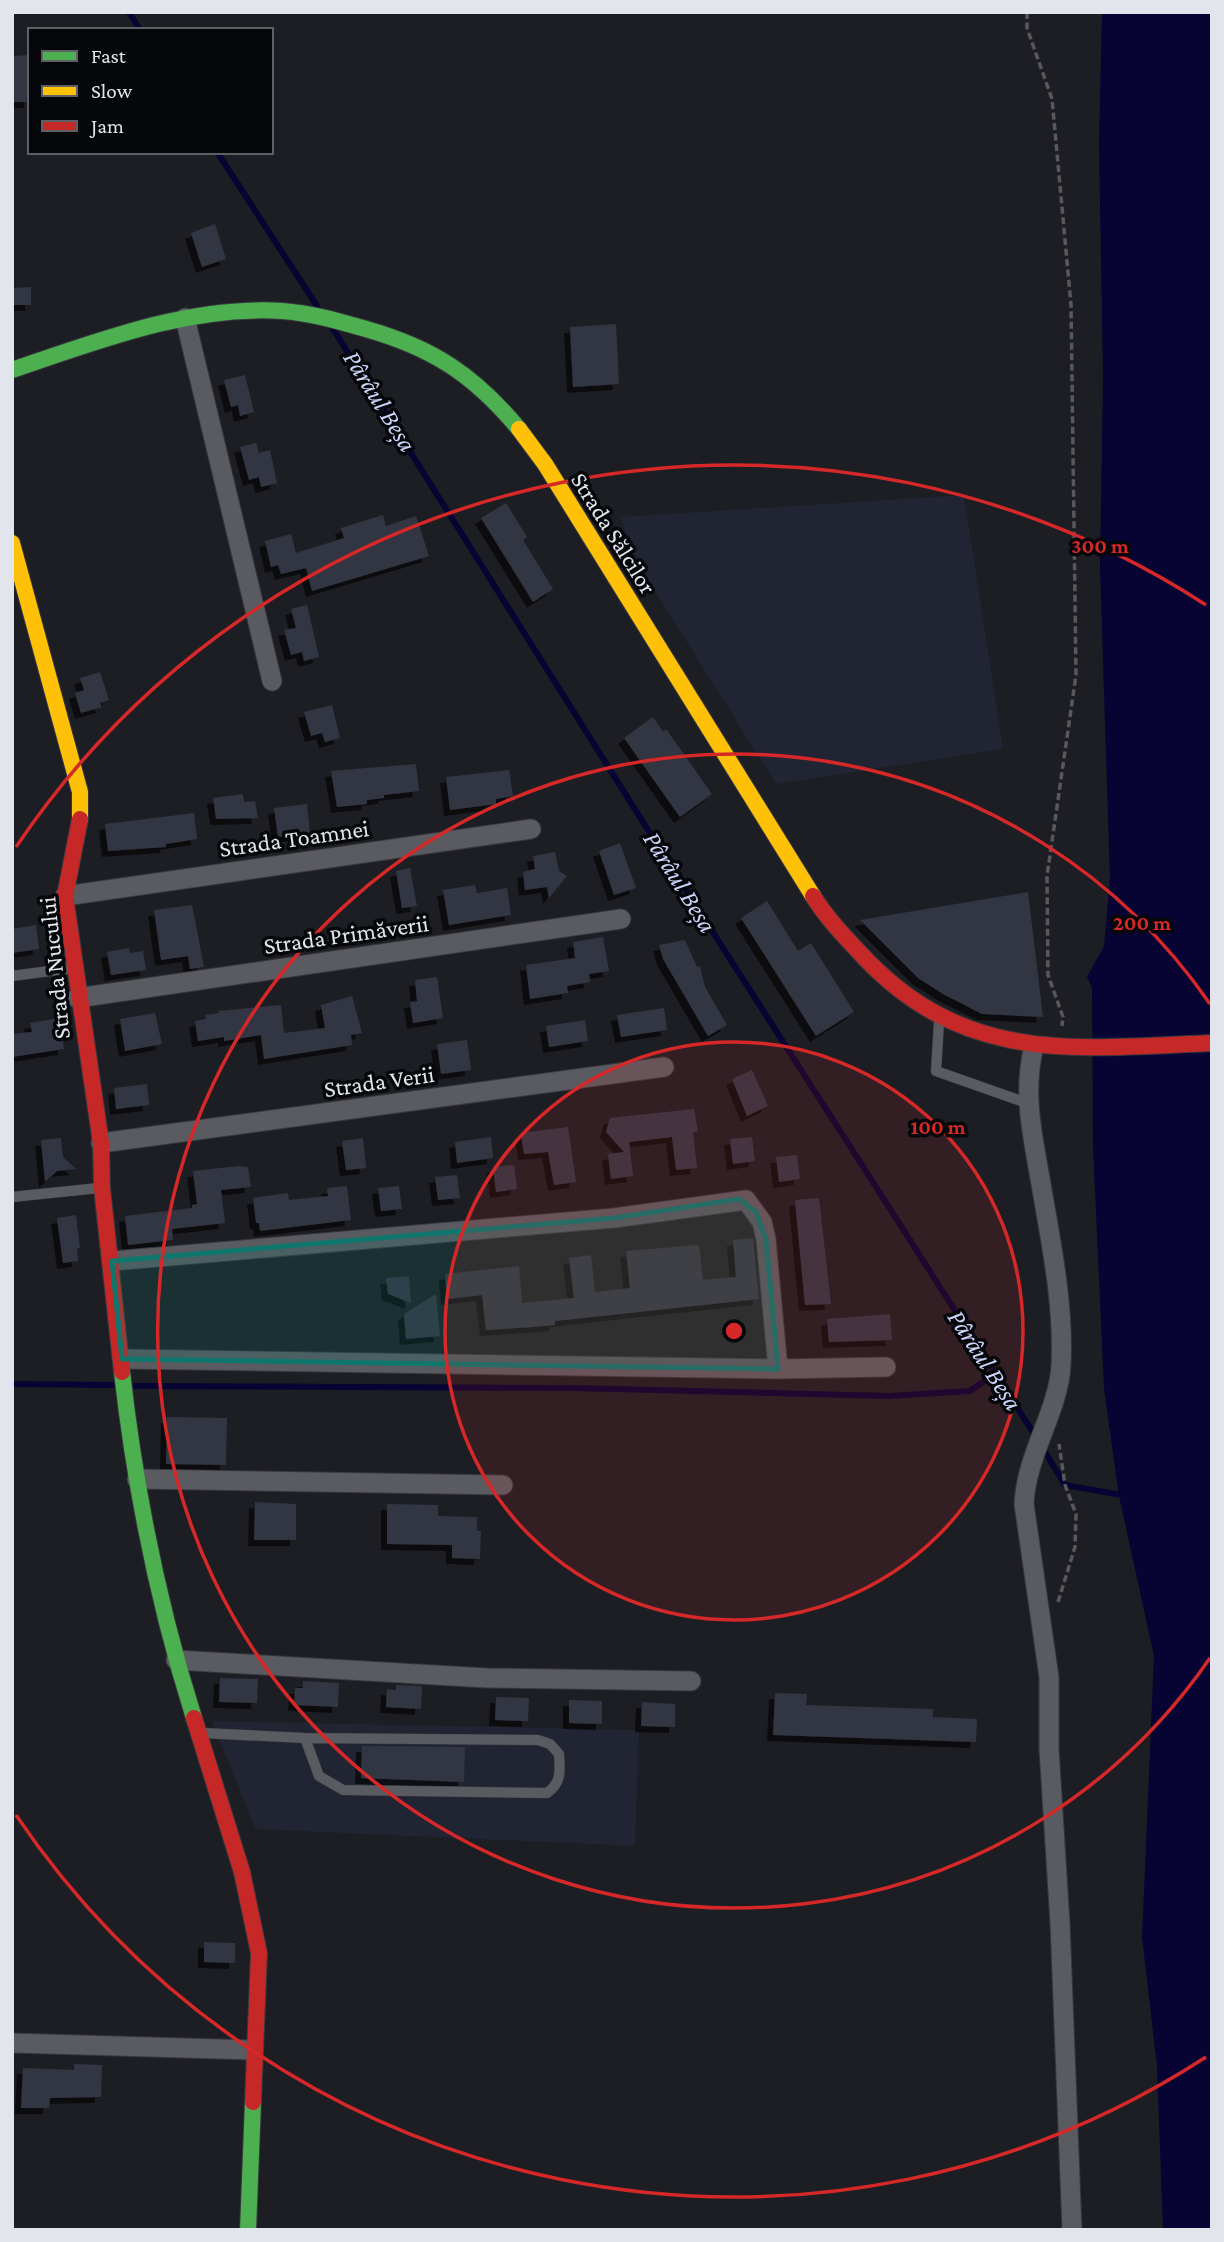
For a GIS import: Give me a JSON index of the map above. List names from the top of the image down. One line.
{"streets":{"street":["Strada Sălcilor","Strada Toamnei","Strada Primăverii","Strada Nucului","Strada Verii"]},"crossings":[["Strada Toamnei","Strada Nucului"],["Strada Primăverii","Strada Nucului"],["Strada Nucului","Strada Verii"]],"water":["Pârâul Beșa"],"legend":["Fast","Slow","Jam"],"rings":["300 m","200 m","100 m"]}
